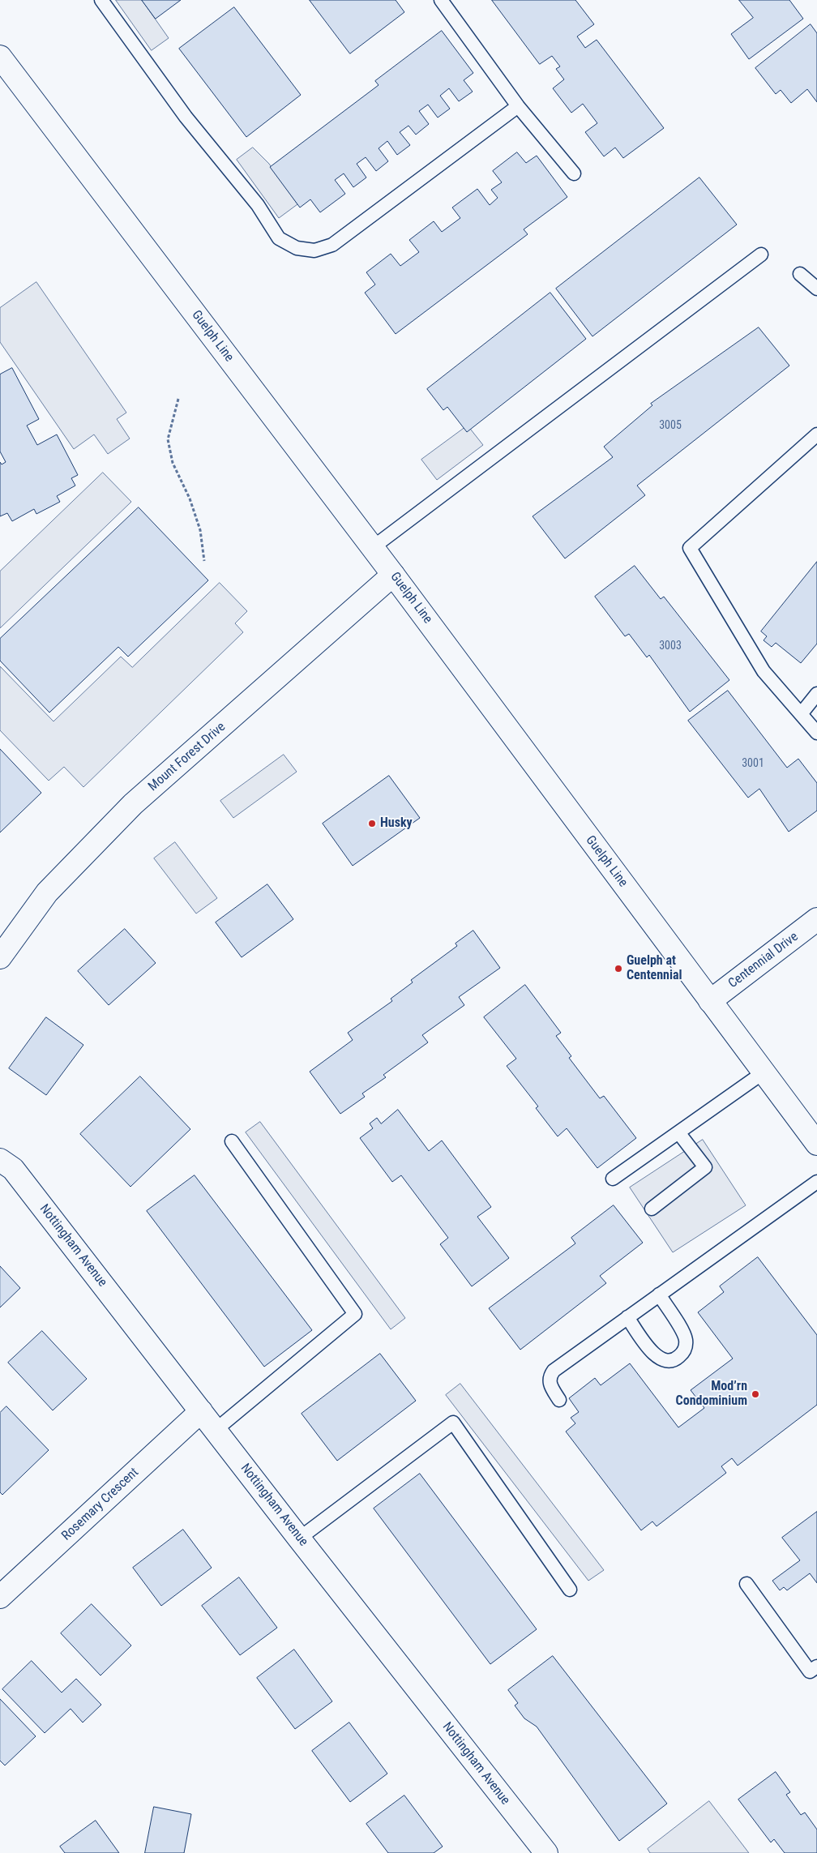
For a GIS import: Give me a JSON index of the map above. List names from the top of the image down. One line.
{"streets":{"street":["Guelph Line","Mount Forest Drive","Centennial Drive","Nottingham Avenue","Rosemary Crescent"]},"crossings":[["Guelph Line","Mount Forest Drive"],["Guelph Line","Centennial Drive"],["Nottingham Avenue","Rosemary Crescent"]],"places":["Husky","Guelph at Centennial","Mod’rn Condominium"],"house_numbers":["3005","3003","3001"]}
